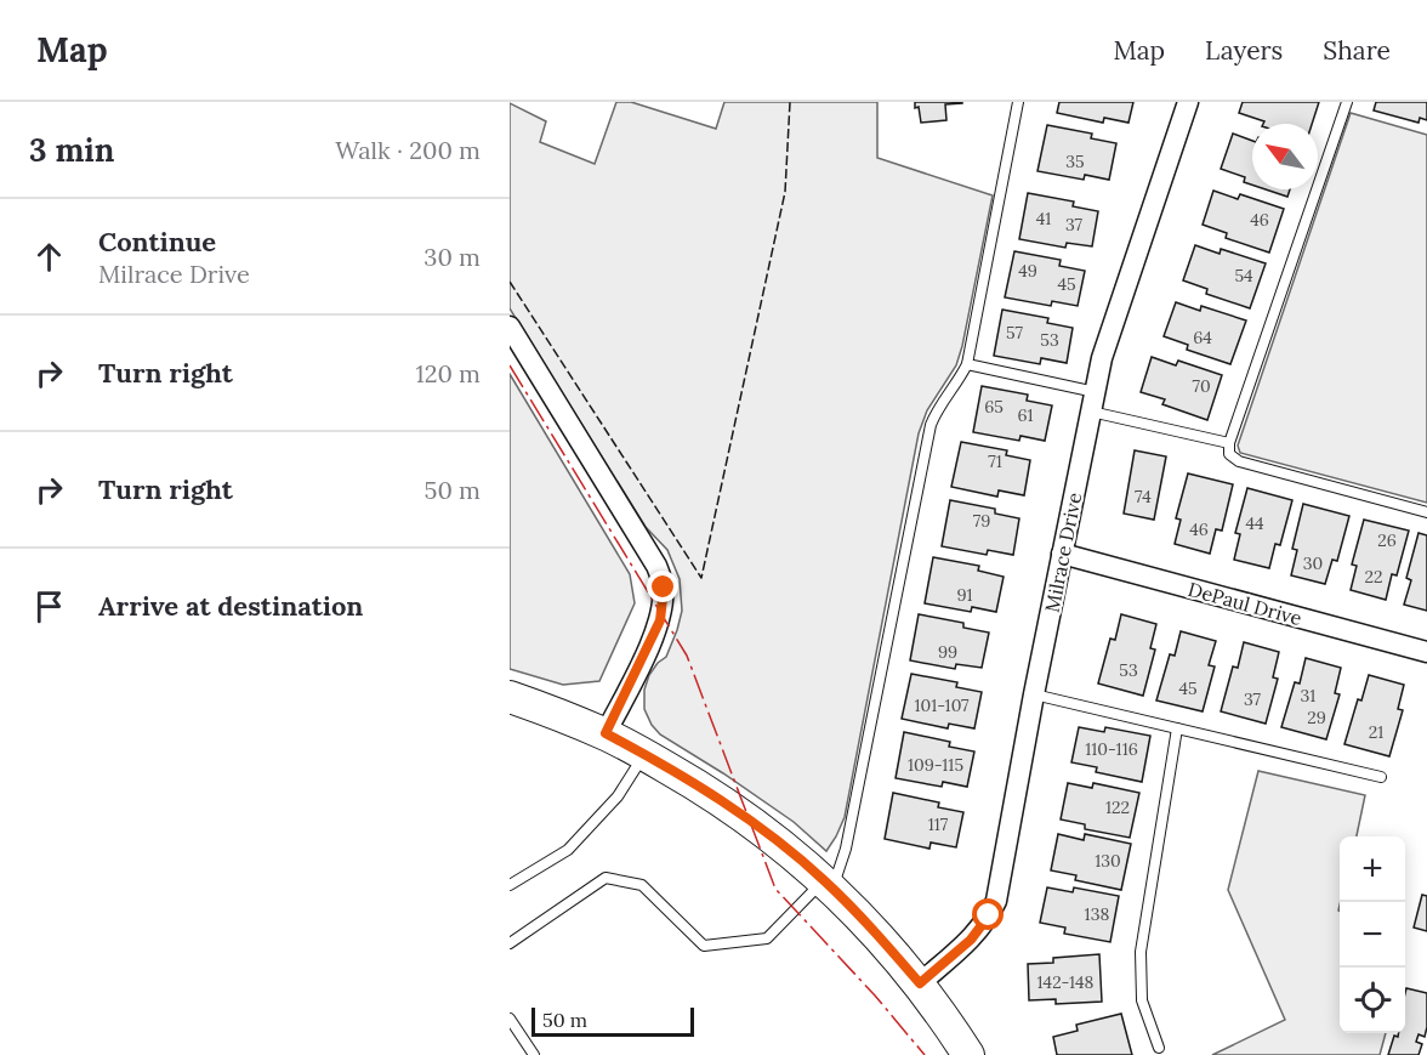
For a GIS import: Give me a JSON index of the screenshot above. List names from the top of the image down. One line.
{"streets":{"street":["Milrace Drive","DePaul Drive"]},"crossings":[["Milrace Drive","DePaul Drive"]],"house_numbers":["35","41","46","37","49","54","45","57","64","53","70","65","61","71","74","79","44","46","26","30","22","91","99","53","45","31","37","101-107","29","21","110-116","109-115","122","117","130","138","142-148"],"scale_bar":"50 m","north":"top left","page":{"header":"Map","nav":["Map","Layers","Share"],"heading":["3 min","Walk · 200 m"],"list":[["Continue","Milrace Drive","30 m"],["Turn right","120 m"],["Turn right","50 m"],"Arrive at destination"],"map_buttons":["+","−"],"scale":"50 m"}}
